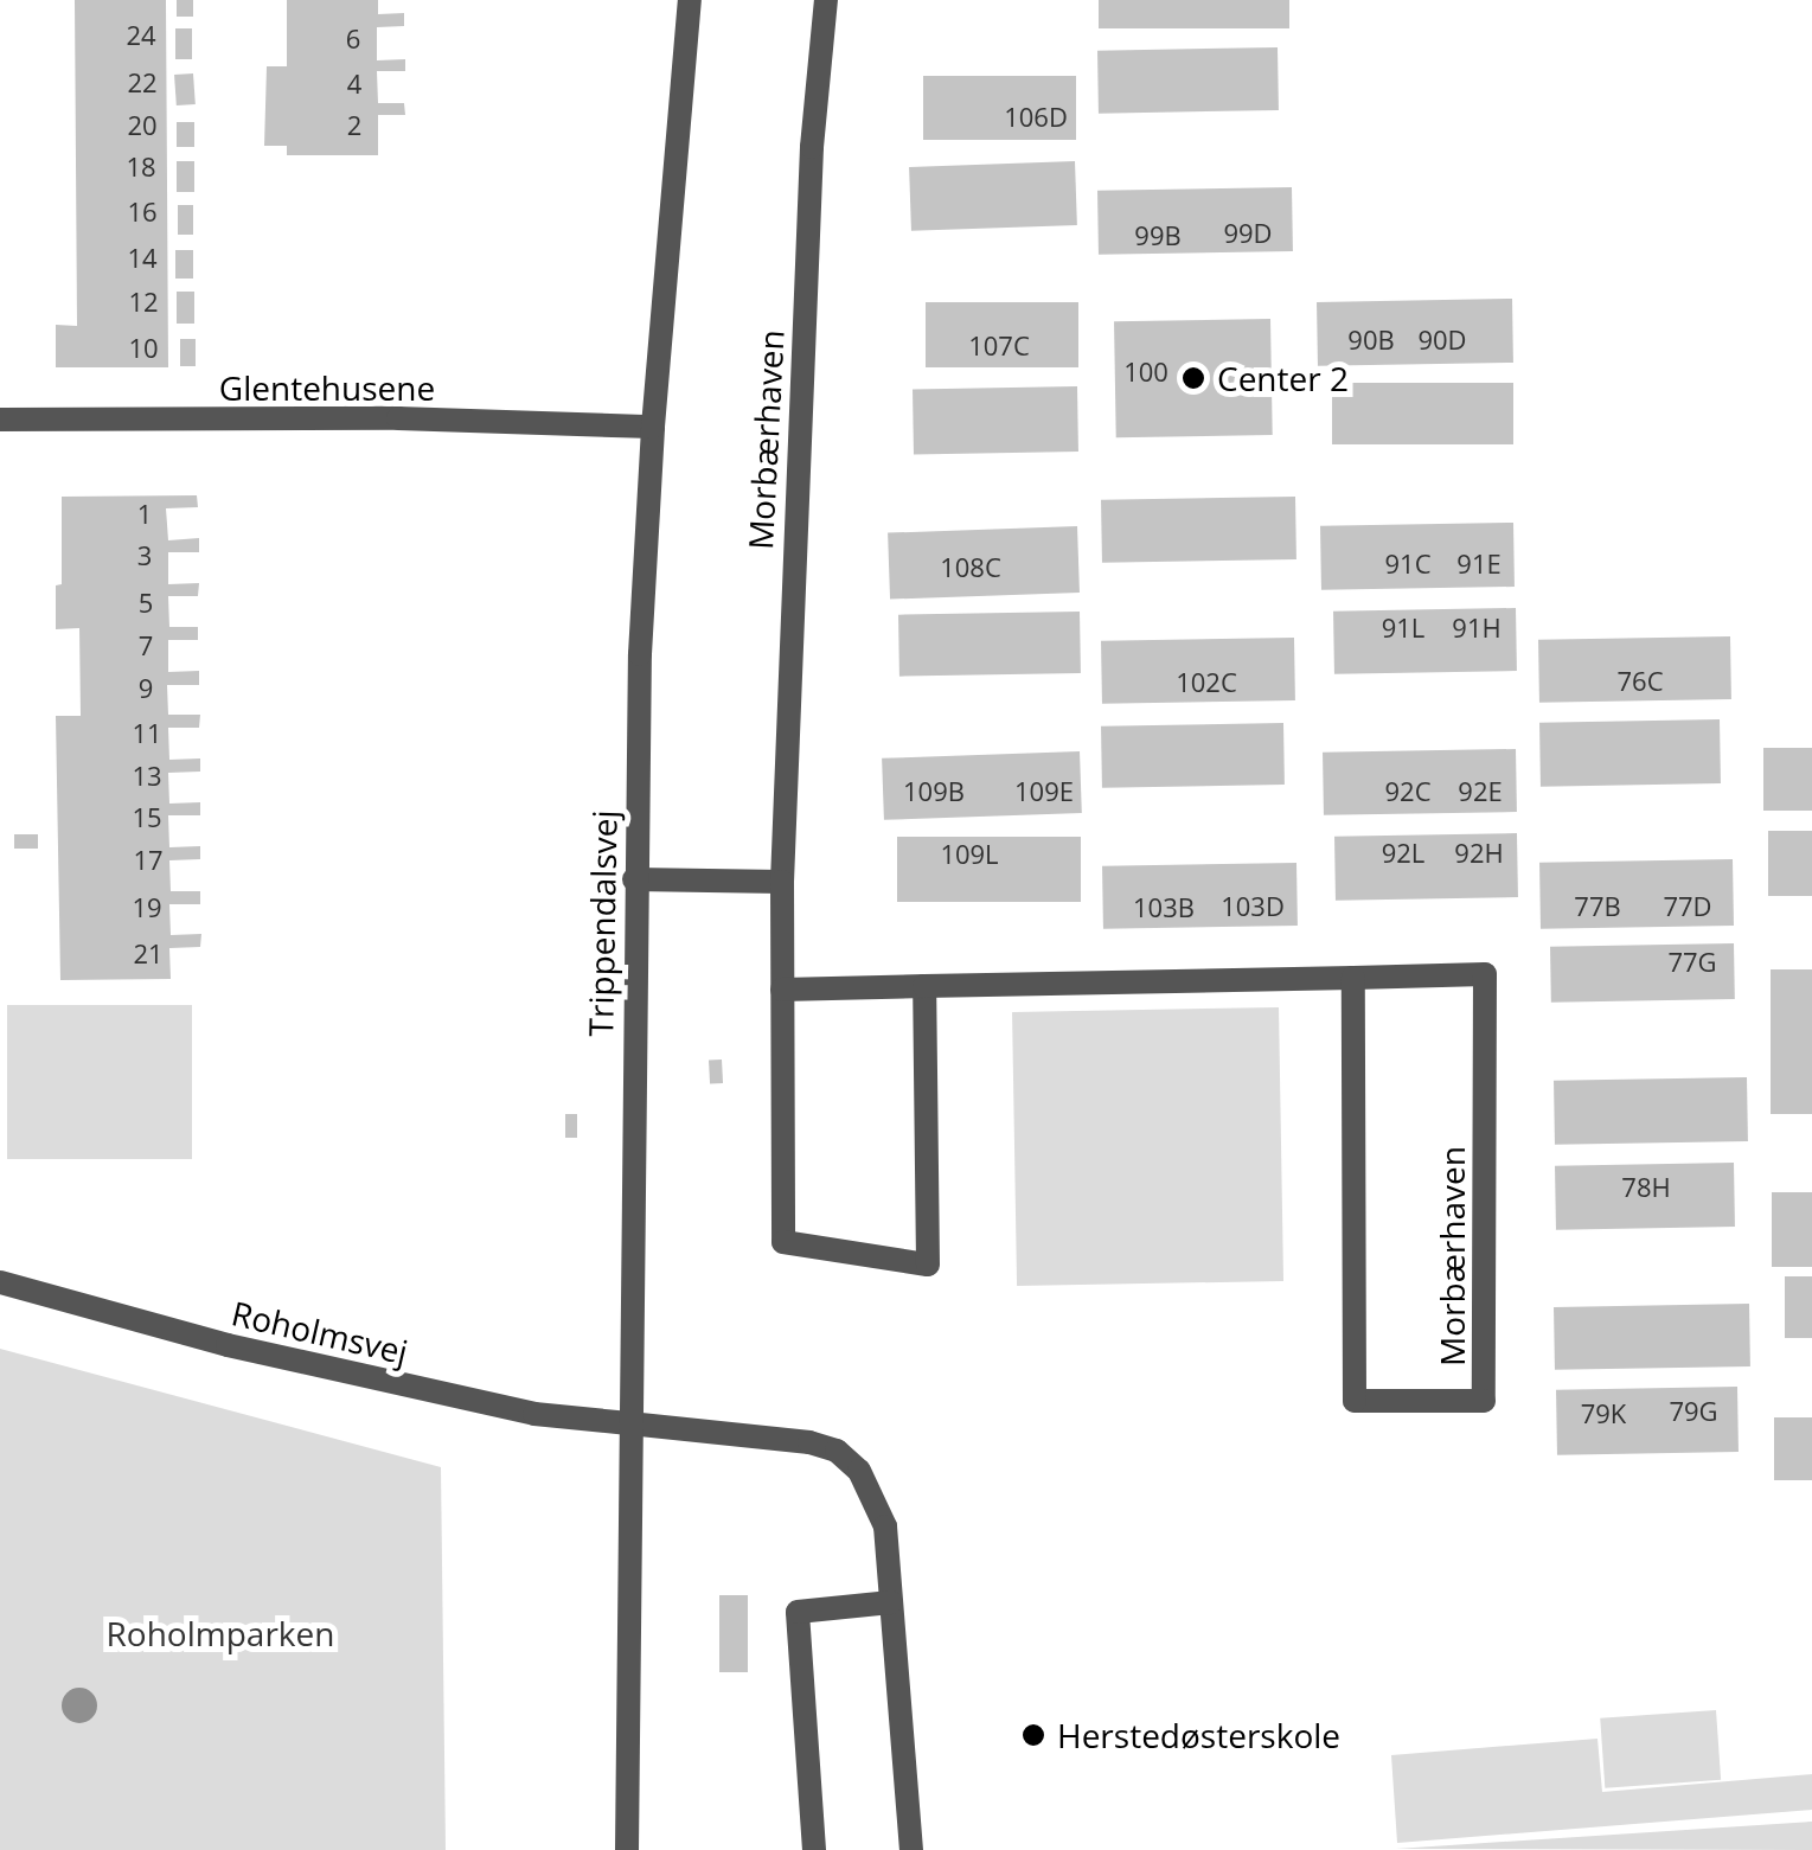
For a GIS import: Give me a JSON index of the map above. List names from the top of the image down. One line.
{"streets":{"street":["Glentehusene","Morbærhaven","Trippendalsvej","Roholmsvej"]},"crossings":[["Glentehusene","Trippendalsvej"],["Trippendalsvej","Roholmsvej"]],"parks":["Roholmparken"],"places":["Center 2","Herstedøsterskole"],"house_numbers":["24","6","22","4","106D","20","2","18","16","99D","99B","14","12","90B","90D","107C","10","100","1","3","91C","91E","108C","5","91L","91H","7","76C","102C","9","11","13","109B","109E","92C","92E","15","92L","92H","109L","17","103D","77B","77D","19","103B","21","77G","78H","79G","79K"]}
